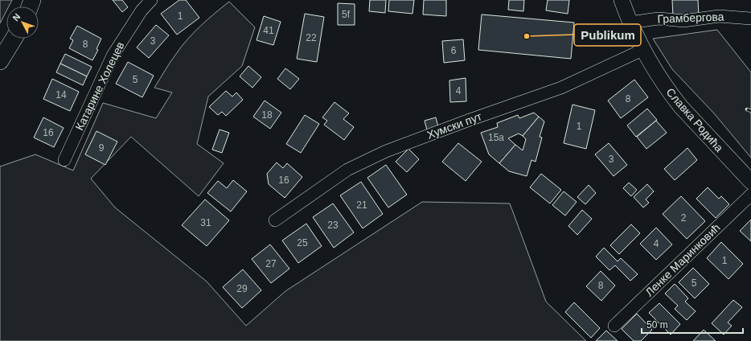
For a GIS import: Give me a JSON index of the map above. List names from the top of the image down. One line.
{"streets":{"street":["Грамбергова","Катарине Холецев","Славка Родића","Хумски пут","Ленке Маринковић"]},"crossings":[["Грамбергова","Славка Родића"],["Славка Родића","Хумски пут"]],"places":["Publikum"],"house_numbers":["5f","1","41","22","3","8","6","5","4","14","8","18","1","16","15a","9","3","16","21","2","31","23","25","4","1","27","5","8","29"],"scale_bar":"50 m","north":"top left"}
